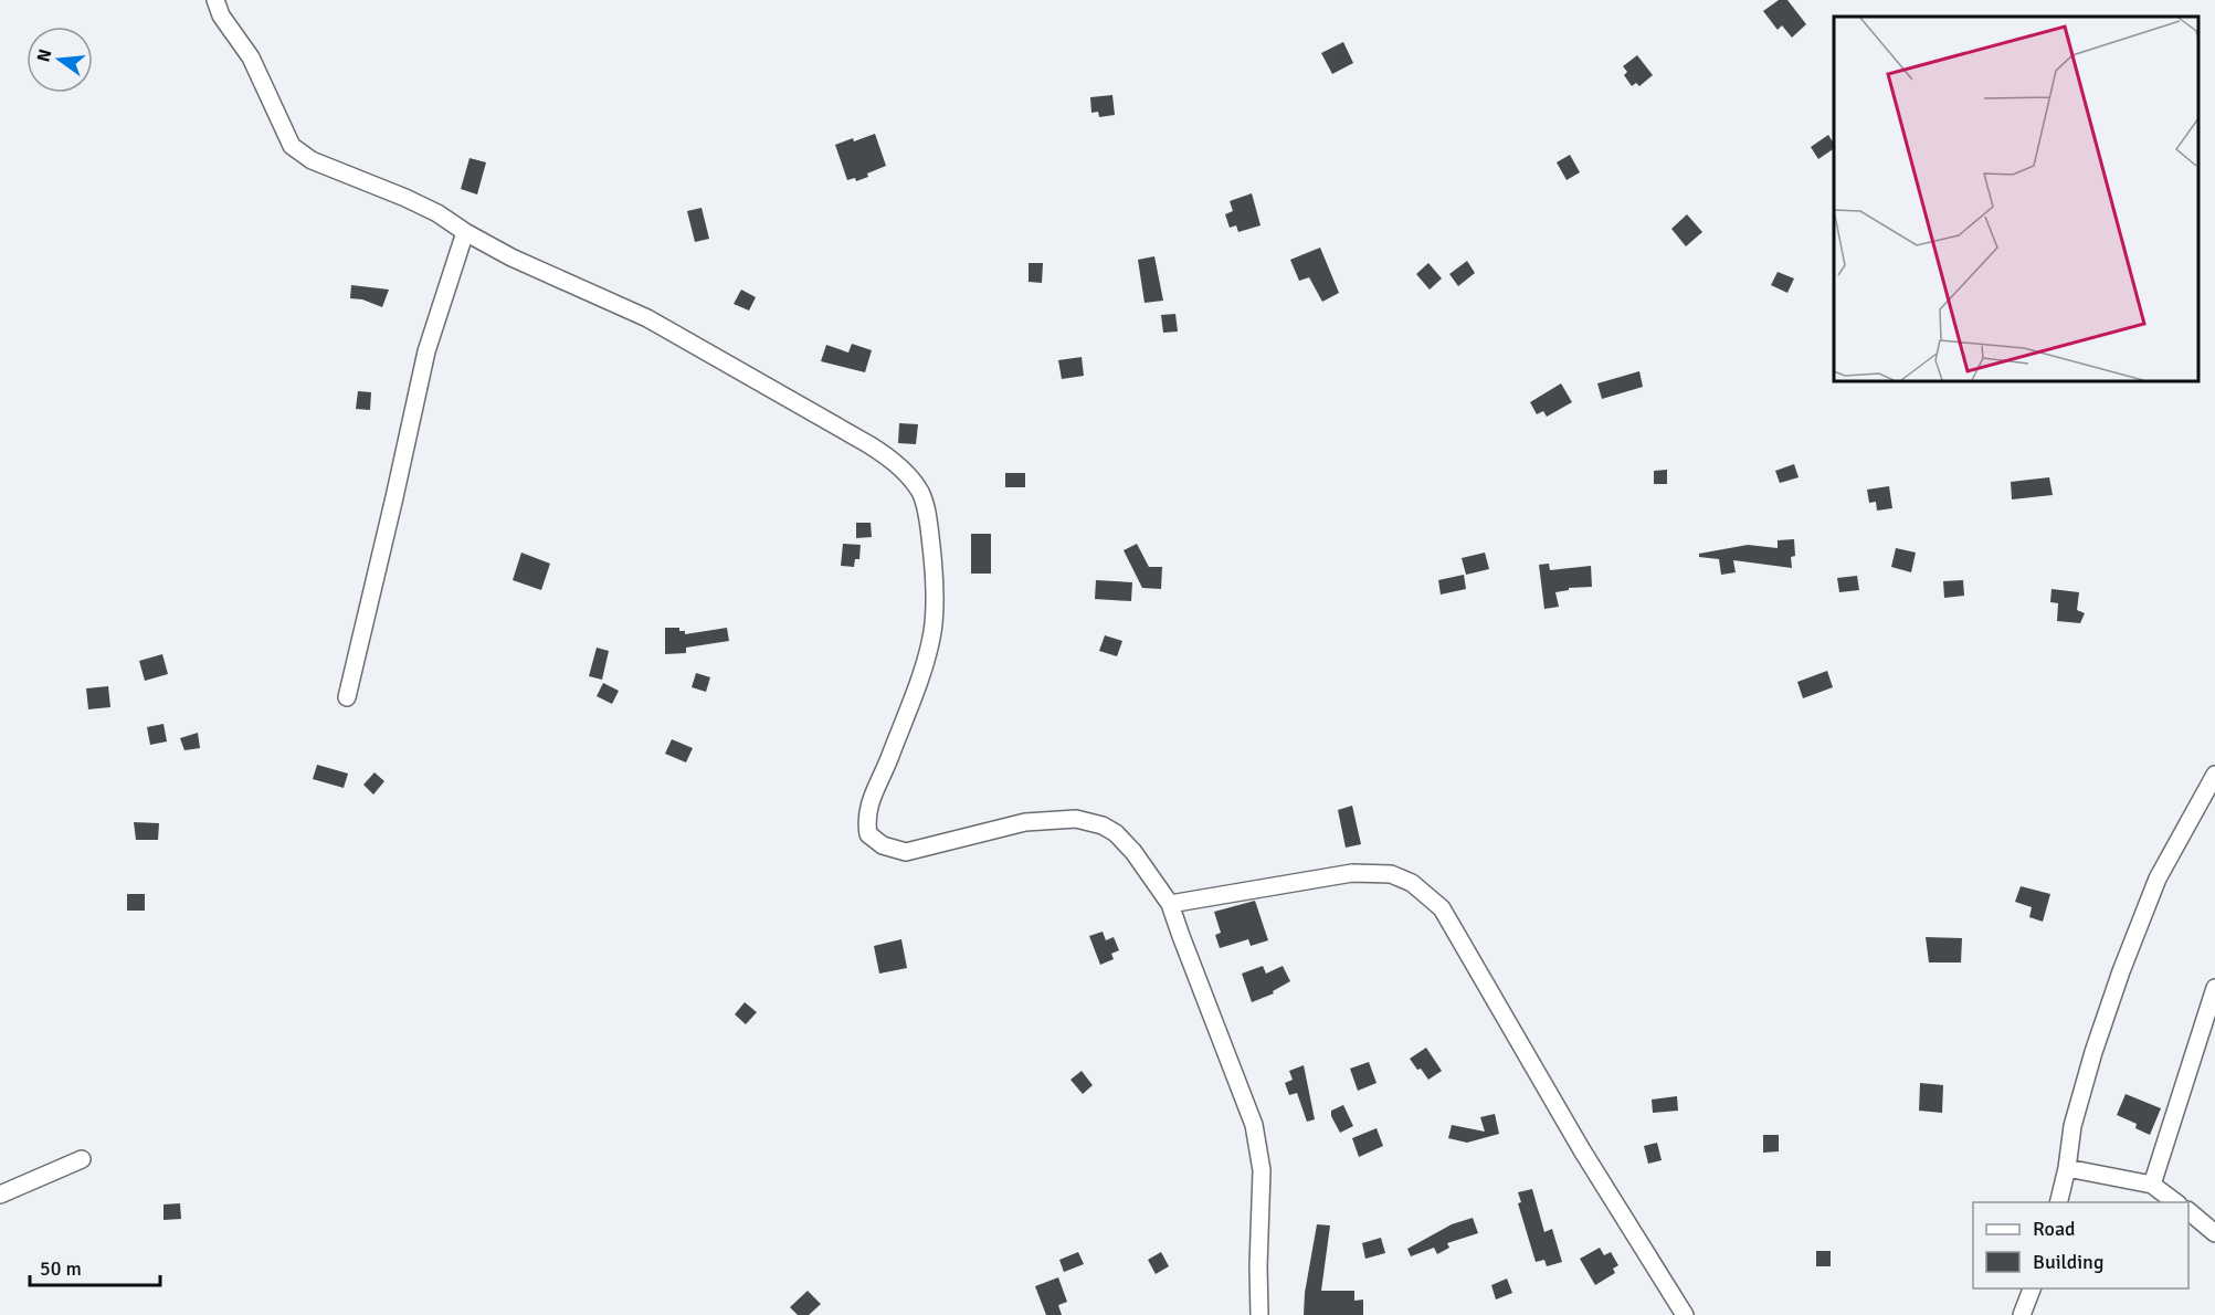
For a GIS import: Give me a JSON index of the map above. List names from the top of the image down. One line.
{"legend":["Road","Building"],"scale_bar":"50 m","north":"left"}
